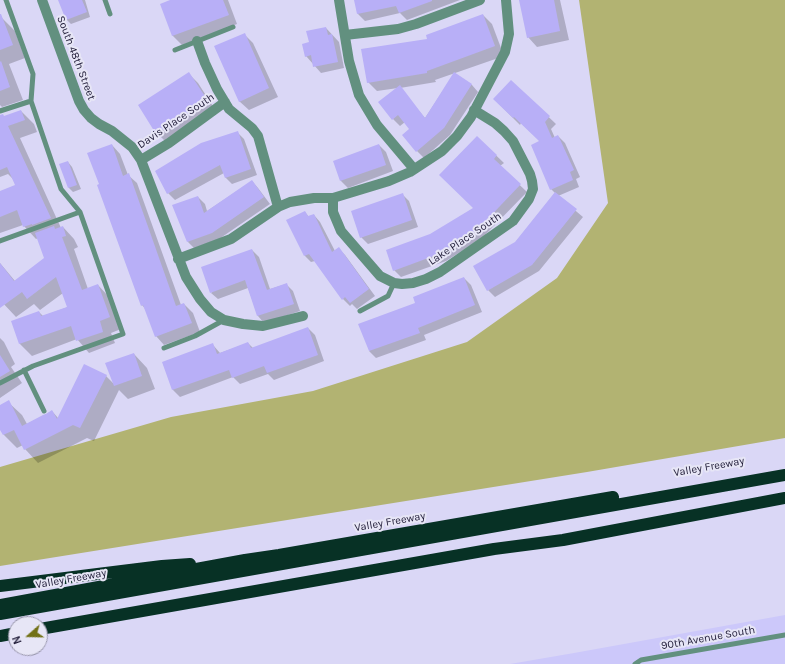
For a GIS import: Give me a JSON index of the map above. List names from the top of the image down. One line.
{"streets":{"highway":["Valley Freeway"],"street":["South 48th Street","Davis Place South","Lake Place South"],"lane":["90th Avenue South"]},"crossings":[["South 48th Street","Davis Place South"]],"north":"left"}
